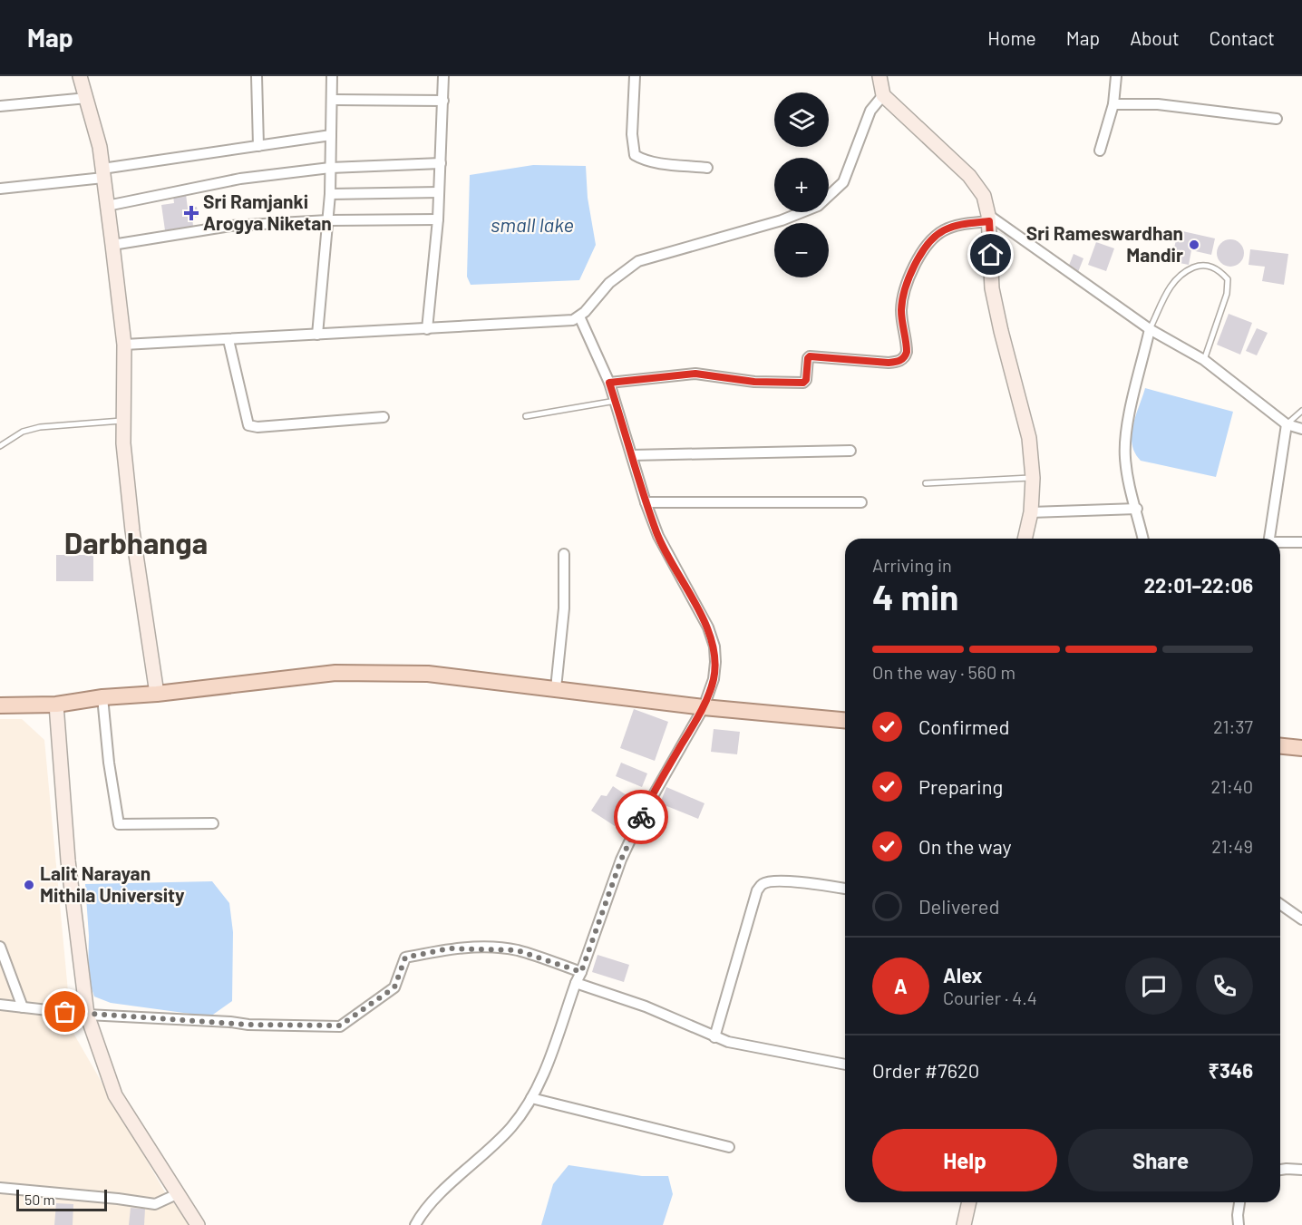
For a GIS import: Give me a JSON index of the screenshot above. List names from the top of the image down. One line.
{"districts":["Darbhanga"],"water":["small lake"],"places":{"health":["Sri Ramjanki Arogya Niketan"],"other":["Sri Rameswardhan Mandir","Lalit Narayan Mithila University"]},"scale_bar":"50 m","page":{"header":"Map","nav":["Home","Map","About","Contact"],"map_buttons":["+","−"],"heading":["4 min","Arriving in","22:01–22:06"],"panel":["Alex","Courier · 4.4","Order #7620","₹346"],"bar":"On the way · 560 m","list":[["Confirmed","21:37"],["Preparing","21:40"],["On the way","21:49"],"Delivered"],"round":"A","buttons":["Help","Share"],"scale":"50 m"}}
